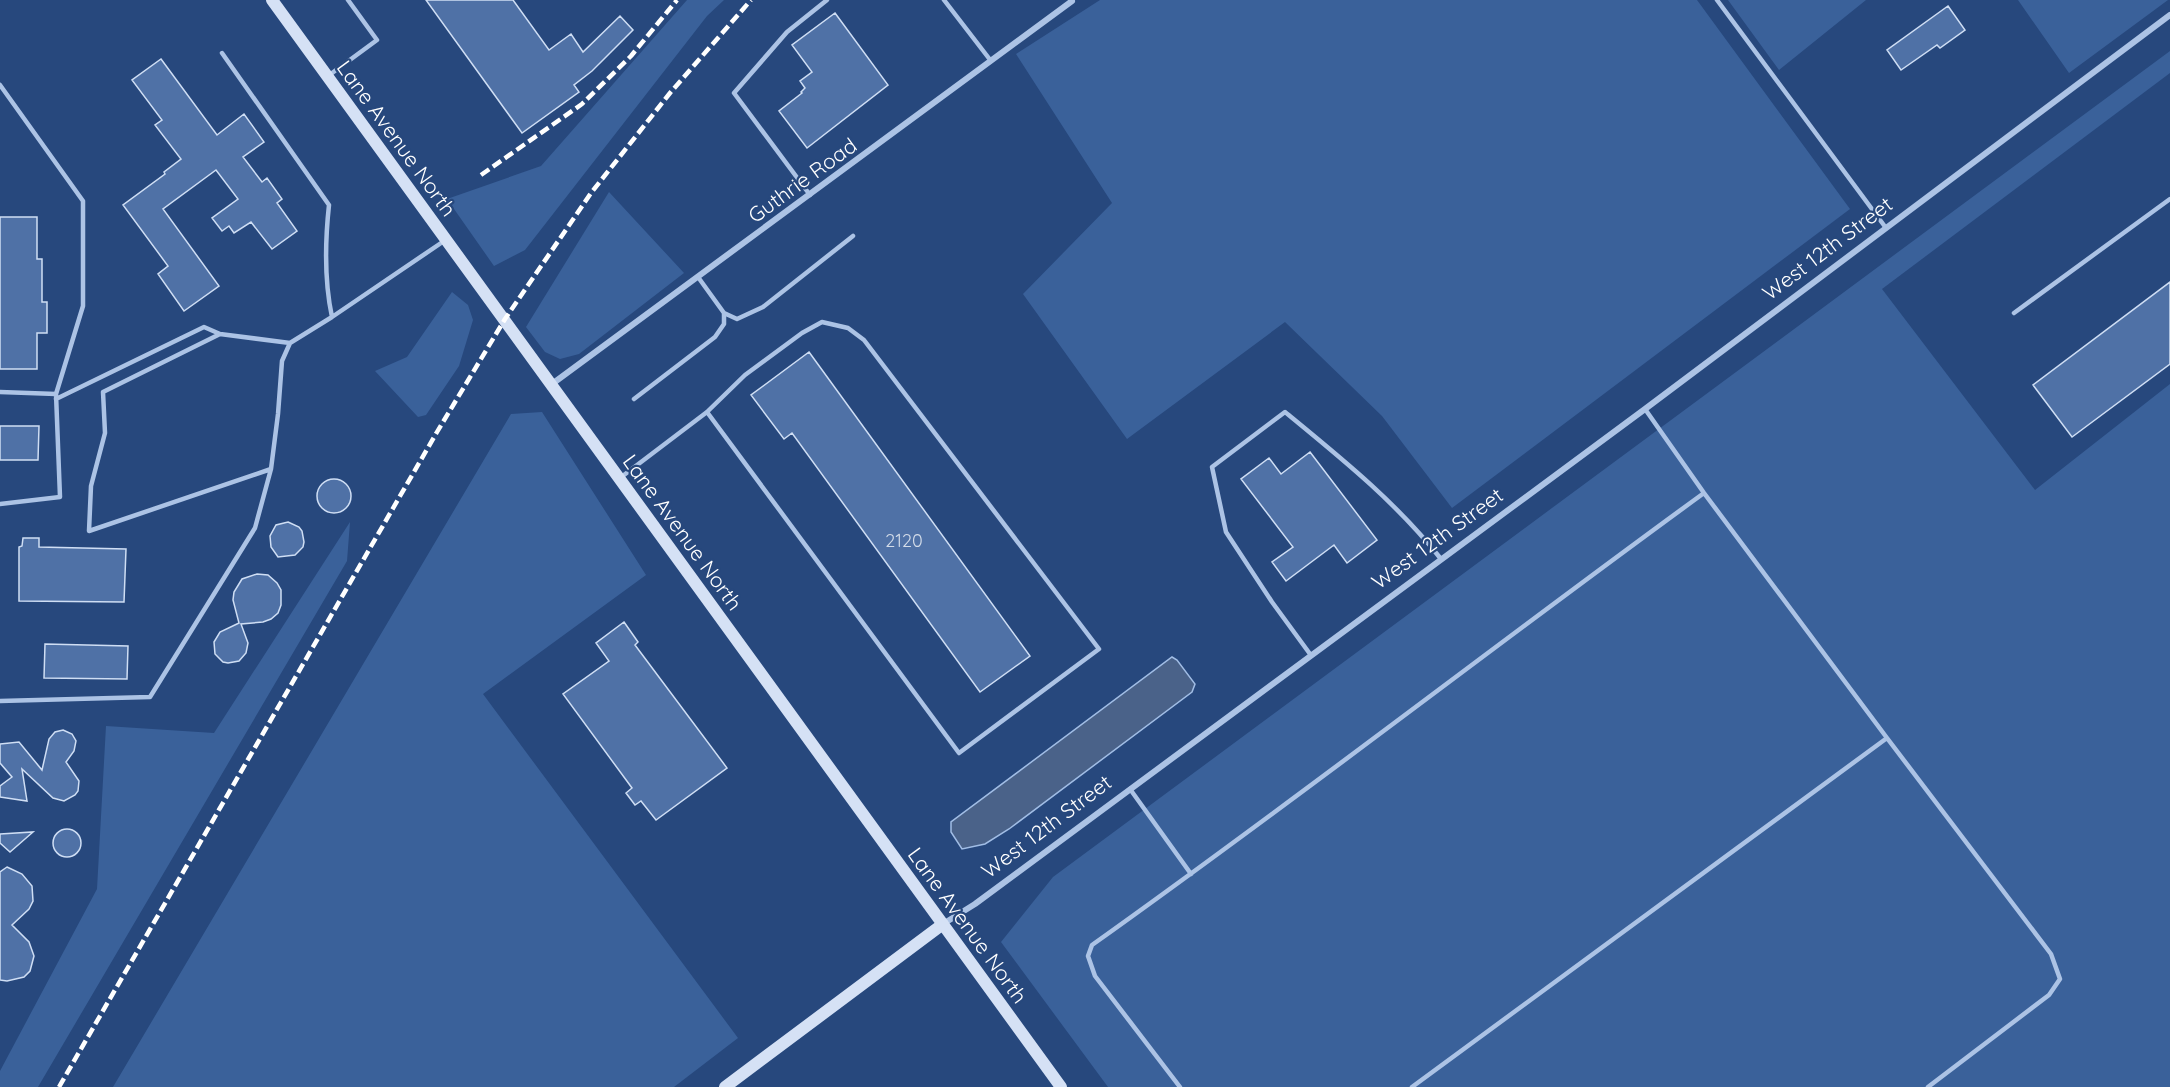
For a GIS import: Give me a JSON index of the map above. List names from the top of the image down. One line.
{"streets":{"main road":["Lane Avenue North","West 12th Street"],"street":["Guthrie Road"]},"crossings":[["Lane Avenue North","Guthrie Road"],["Lane Avenue North","West 12th Street"]],"house_numbers":["2120"]}
